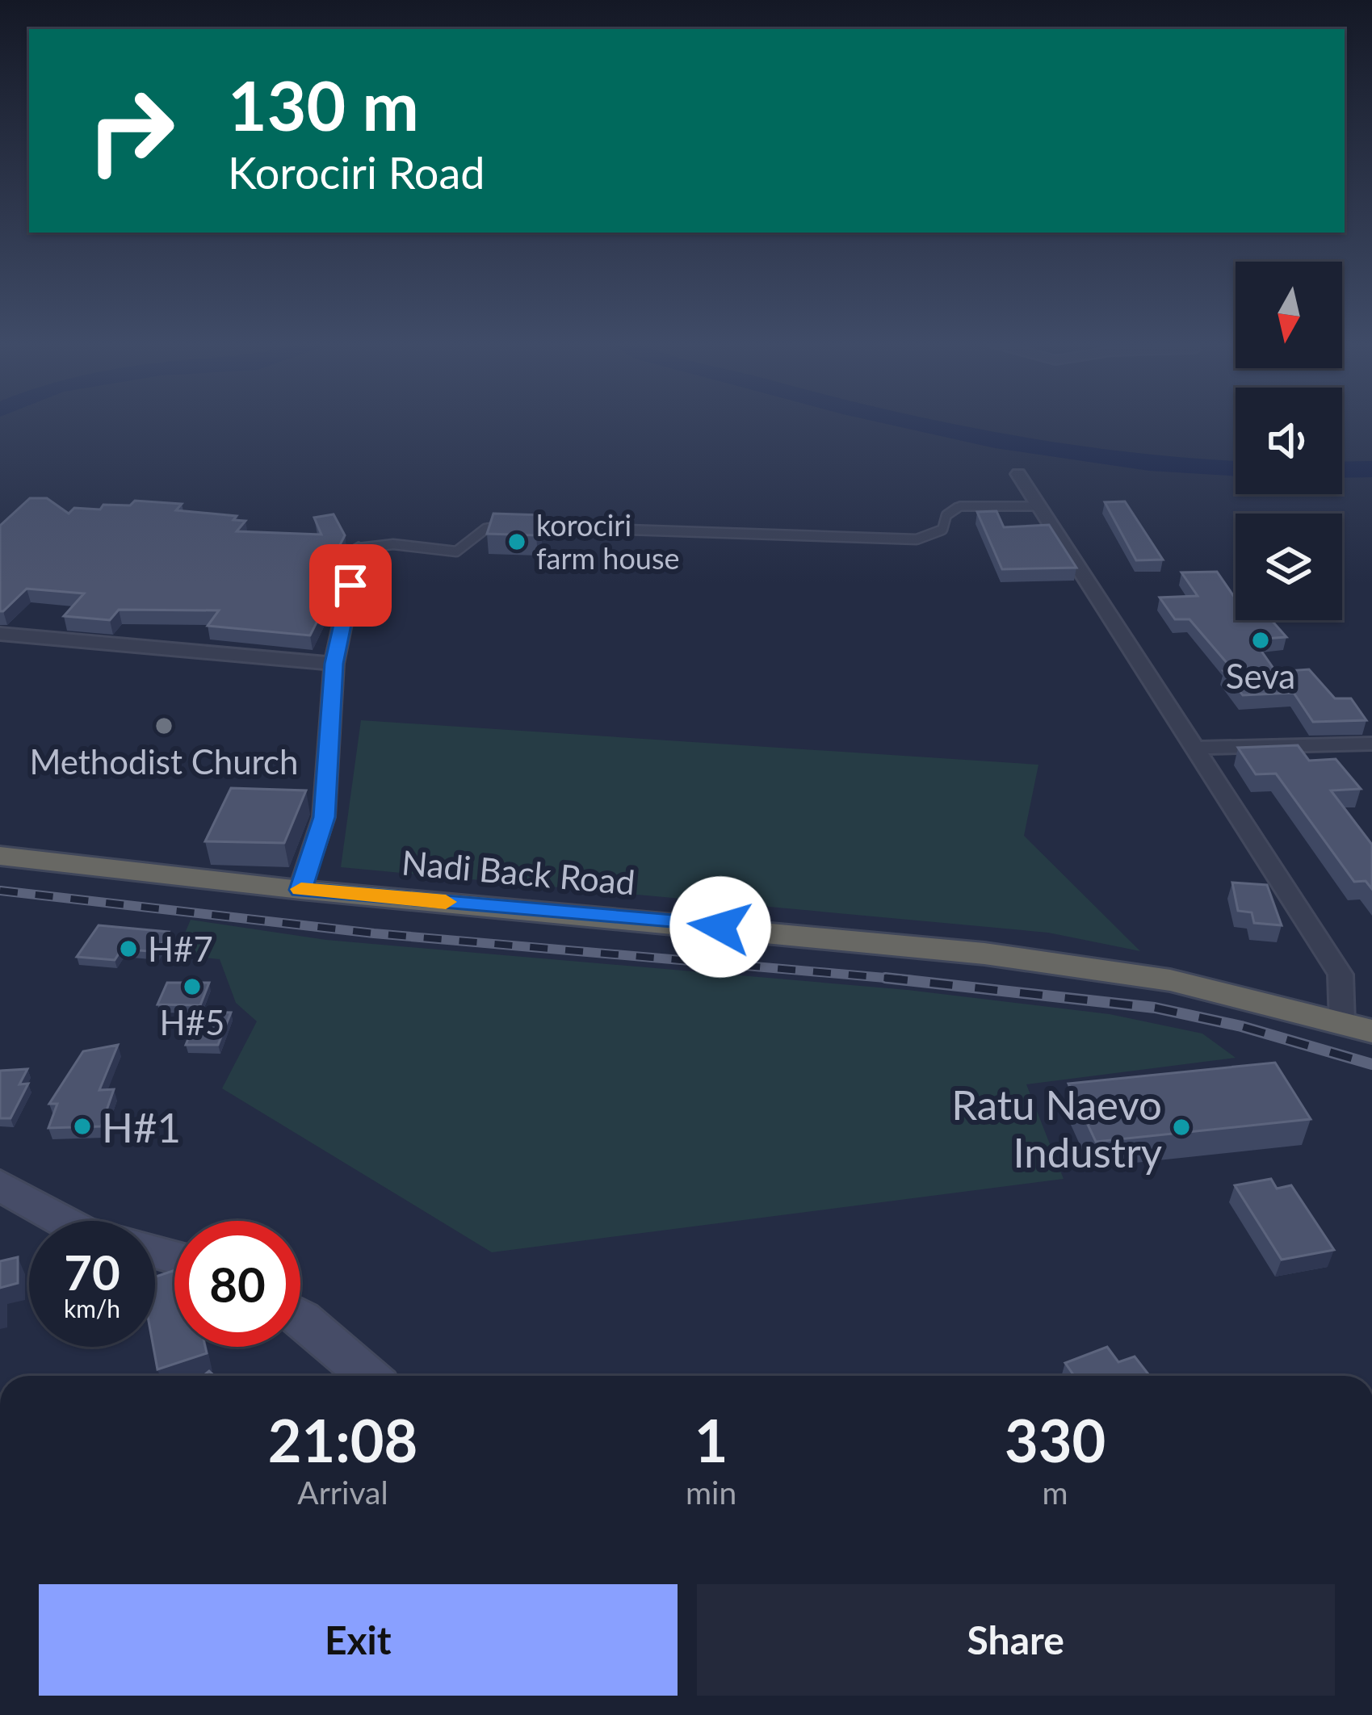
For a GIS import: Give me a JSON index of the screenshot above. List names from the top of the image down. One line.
{"streets":{"highway":["Nadi Back Road"]},"places":["korociri farm house","Seva","Methodist Church","H#7","H#5","H#1","Ratu Naevo Industry"],"north":"bottom","page":{"turn":["130 m","Korociri Road"],"speed":"70 km/h","limit":"80","eta":["21:08","Arrival","1","min","330","m"],"buttons":["Exit","Share"]}}
